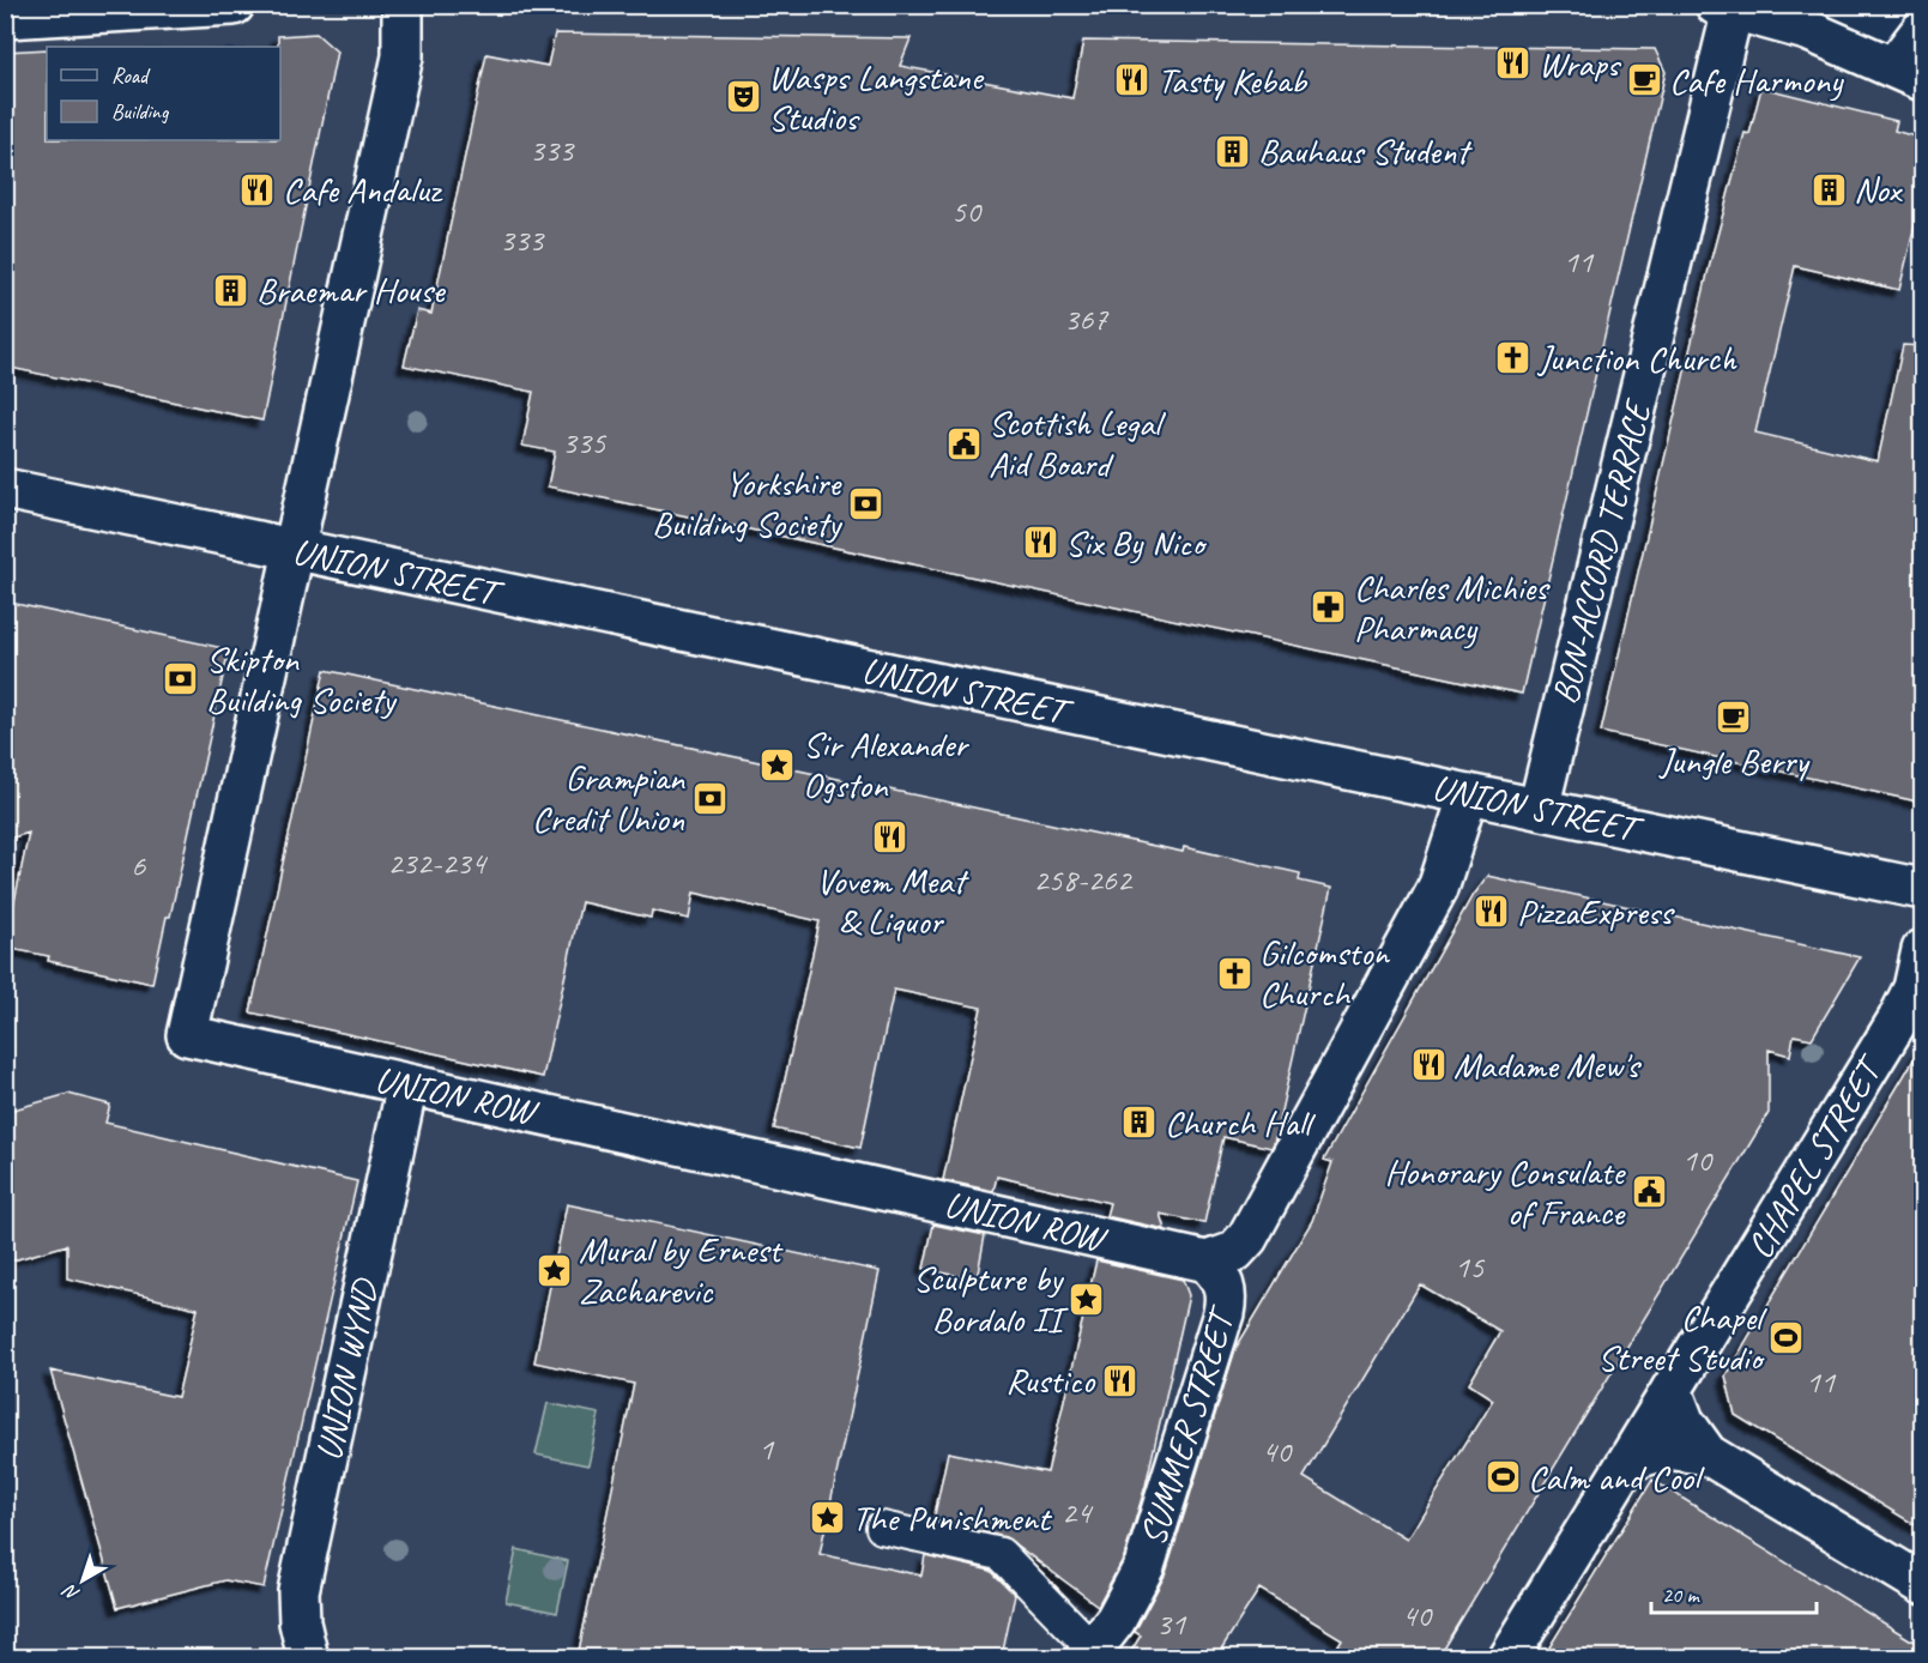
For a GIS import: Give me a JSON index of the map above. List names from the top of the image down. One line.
{"streets":{"street":["BON-ACCORD TERRACE","UNION STREET","UNION ROW","CHAPEL STREET","UNION WYND","SUMMER STREET"]},"crossings":[["BON-ACCORD TERRACE","UNION STREET"],["UNION STREET","UNION ROW"],["UNION STREET","SUMMER STREET"],["UNION ROW","UNION WYND"],["UNION ROW","SUMMER STREET"]],"places":{"restaurant":["Wraps","Tasty Kebab","Cafe Andaluz","Six By Nico","Vovem Meat & Liquor","PizzaExpress","Madame Mew's","Rustico"],"cafe":["Cafe Harmony","Jungle Berry"],"theatre":["Wasps Langstane Studios"],"building":["Bauhaus Student","Nox","Braemar House","Church Hall"],"church":["Junction Church","Gilcomston Church"],"public building":["Scottish Legal Aid Board","Honorary Consulate of France"],"bank":["Yorkshire Building Society","Skipton Building Society","Grampian Credit Union"],"pharmacy":["Charles Michies Pharmacy"],"place":["Sir Alexander Ogston","Mural by Ernest Zacharevic","Sculpture by Bordalo II","The Punishment"],"sports":["Chapel Street Studio","Calm and Cool"]},"house_numbers":["333","50","333","11","367","335","232-234","6","258-262","10","15","11","1","40","24","40","31"],"legend":["Road","Building"],"scale_bar":"20 m","north":"bottom left"}
